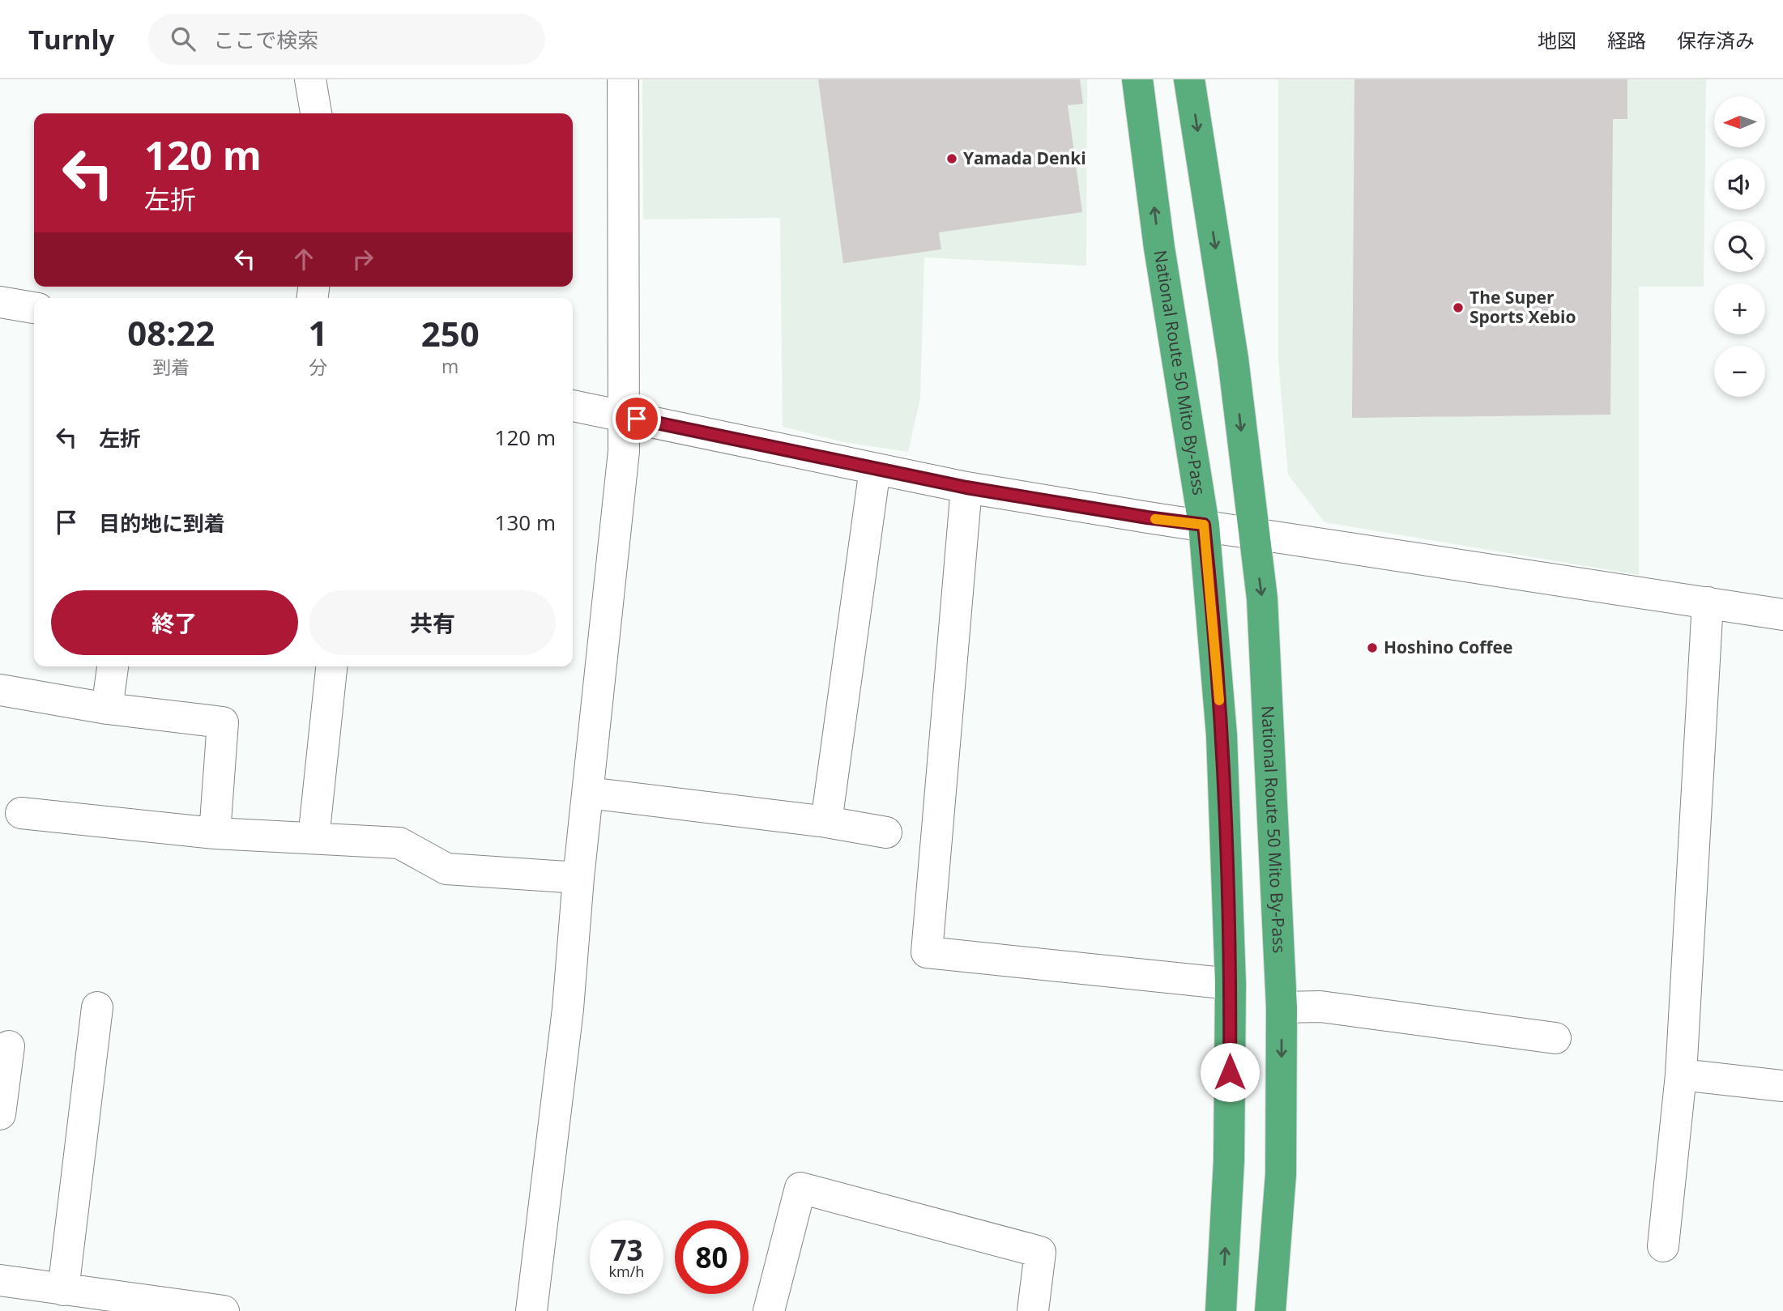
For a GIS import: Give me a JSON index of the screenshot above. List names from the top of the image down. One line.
{"streets":{"highway":["National Route 50 Mito By-Pass"]},"places":["Yamada Denki","The Super Sports Xebio","Hoshino Coffee"],"north":"left","page":{"header":"Turnly","search":"ここで検索","nav":["地図","経路","保存済み"],"map_buttons":["+","−"],"turn":["120 m","左折"],"eta":["08:22","到着","1","分","250","m"],"list":[{"name":"左折","value":"120 m"},{"name":"目的地に到着","value":"130 m"}],"buttons":["終了","共有"],"speed":"73 km/h","limit":"80"}}
